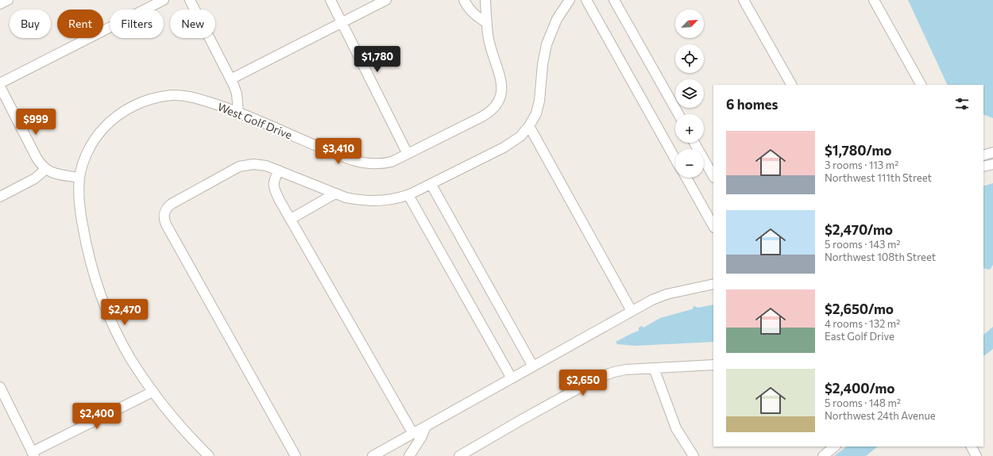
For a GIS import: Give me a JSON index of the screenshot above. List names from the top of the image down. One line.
{"streets":{"street":["West Golf Drive"]},"north":"top right","page":{"map_buttons":["+","−"],"chip":["Buy","Rent","Filters","New"],"price":["$1,780","$999","$3,410","$2,470","$2,650","$2,400"],"heading":"6 homes","list":[{"name":"$1,780/mo","note":"3 rooms · 113 m² · Northwest 111th Street"},{"name":"$2,470/mo","note":"5 rooms · 143 m² · Northwest 108th Street"},{"name":"$2,650/mo","note":"4 rooms · 132 m² · East Golf Drive"},{"name":"$2,400/mo","note":"5 rooms · 148 m² · Northwest 24th Avenue"}]}}
